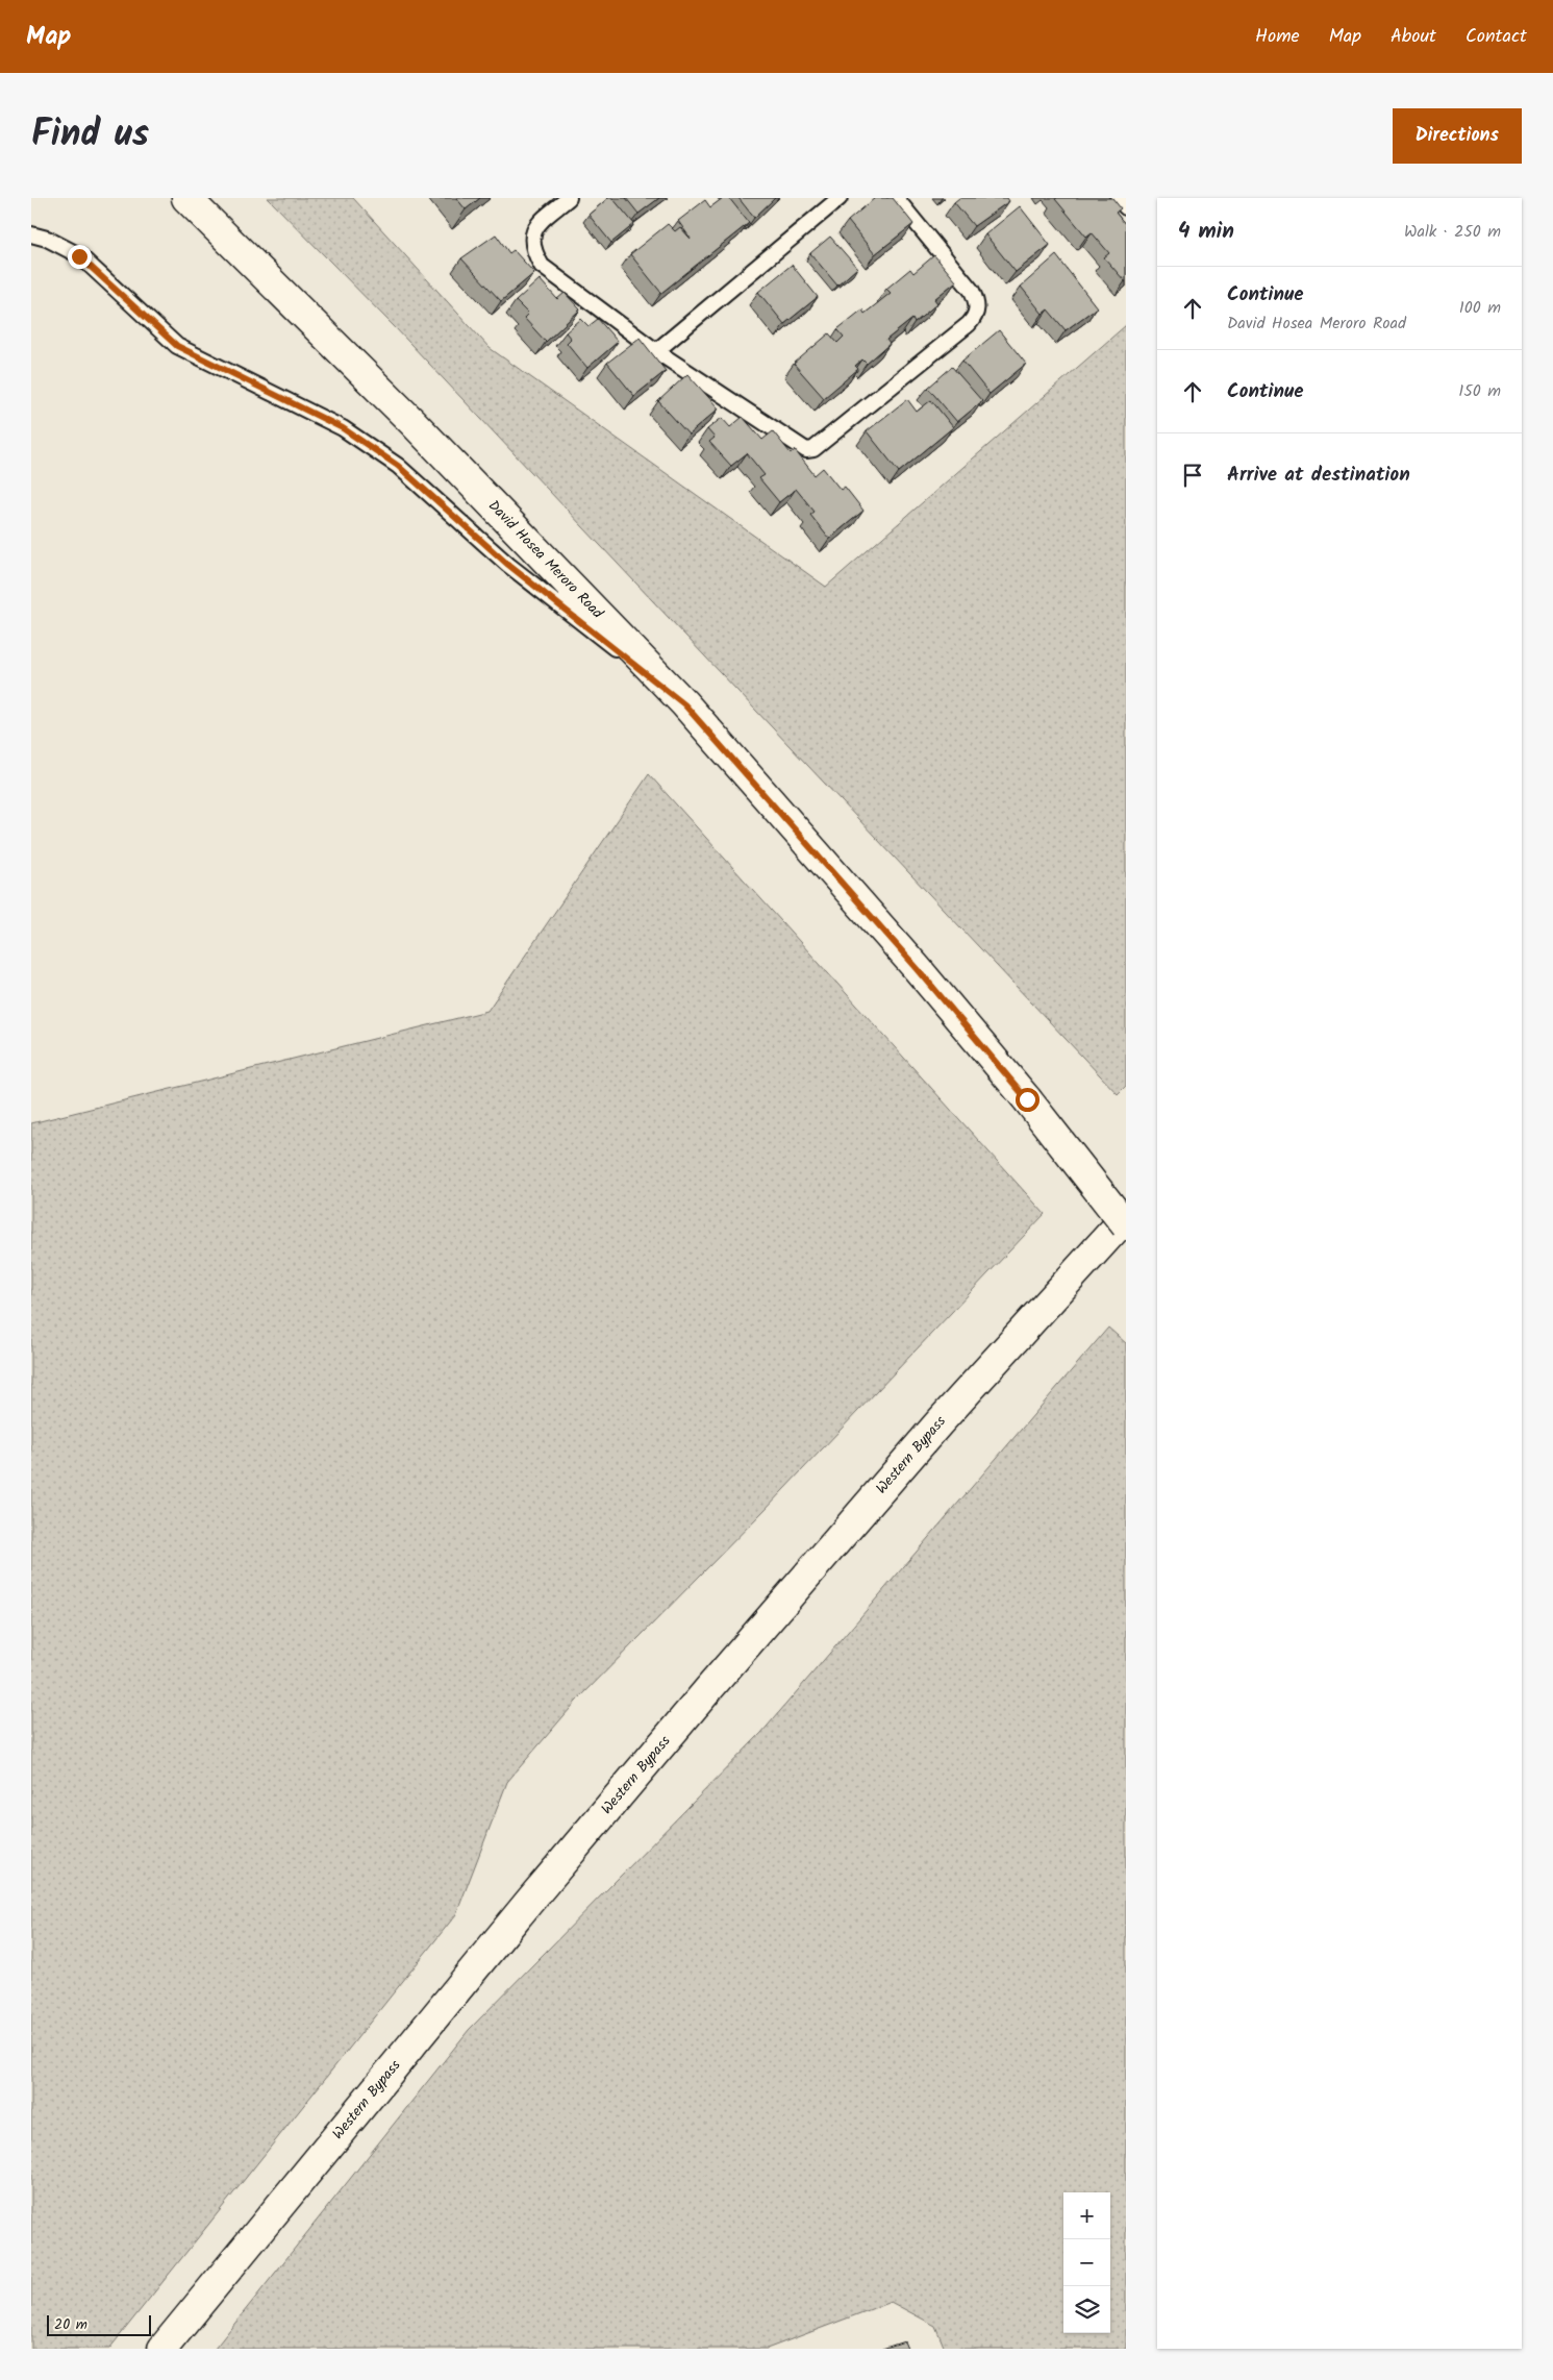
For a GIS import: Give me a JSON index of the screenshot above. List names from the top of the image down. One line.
{"streets":{"main road":["David Hosea Meroro Road","Western Bypass"]},"scale_bar":"20 m","page":{"header":"Map","nav":["Home","Map","About","Contact"],"title":"Find us","buttons":"Directions","heading":["4 min","Walk · 250 m"],"list":[["Continue","David Hosea Meroro Road","100 m"],["Continue","150 m"],"Arrive at destination"],"map_buttons":["+","−"],"scale":"20 m"}}
